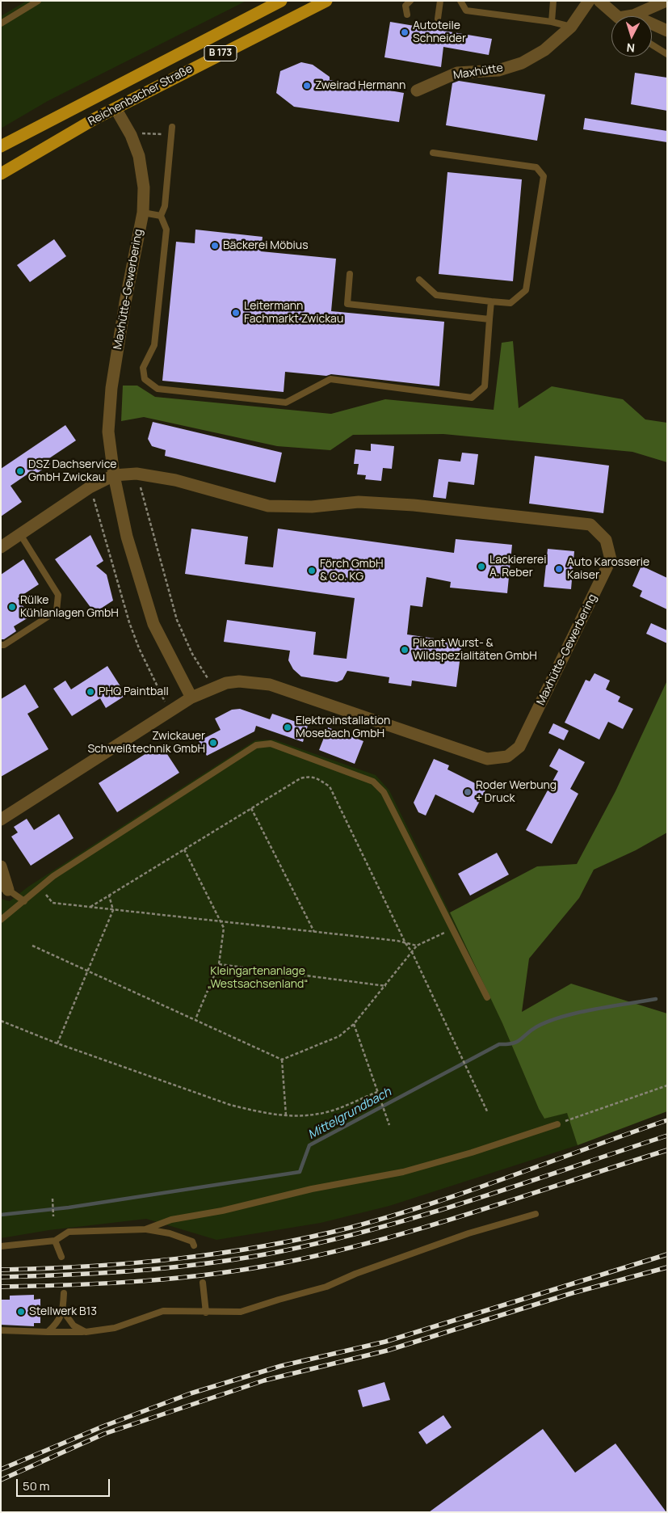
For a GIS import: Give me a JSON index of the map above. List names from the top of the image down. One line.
{"streets":{"main road":["B 173","Reichenbacher Straße"],"street":["Maxhütte","Maxhütte-Gewerbering"]},"crossings":[["Reichenbacher Straße","Maxhütte-Gewerbering"]],"water":["Mittelgrundbach"],"parks":["Kleingartenanlage „Westsachsenland“"],"places":["Autoteile Schneider","Zweirad Hermann","Bäckerei Möbius","Leitermann Fachmarkt Zwickau","DSZ Dachservice GmbH Zwickau","Lackiererei A. Reber","Auto Karosserie Kaiser","Förch GmbH & Co. KG","Rülke Kühlanlagen GmbH","Pikant Wurst- & Wildspezialitäten GmbH","PHQ Paintball","Elektroinstallation Mosebach GmbH","Zwickauer Schweißtechnik GmbH","Roder Werbung + Druck","Stellwerk B13"],"scale_bar":"50 m","north":"bottom"}
